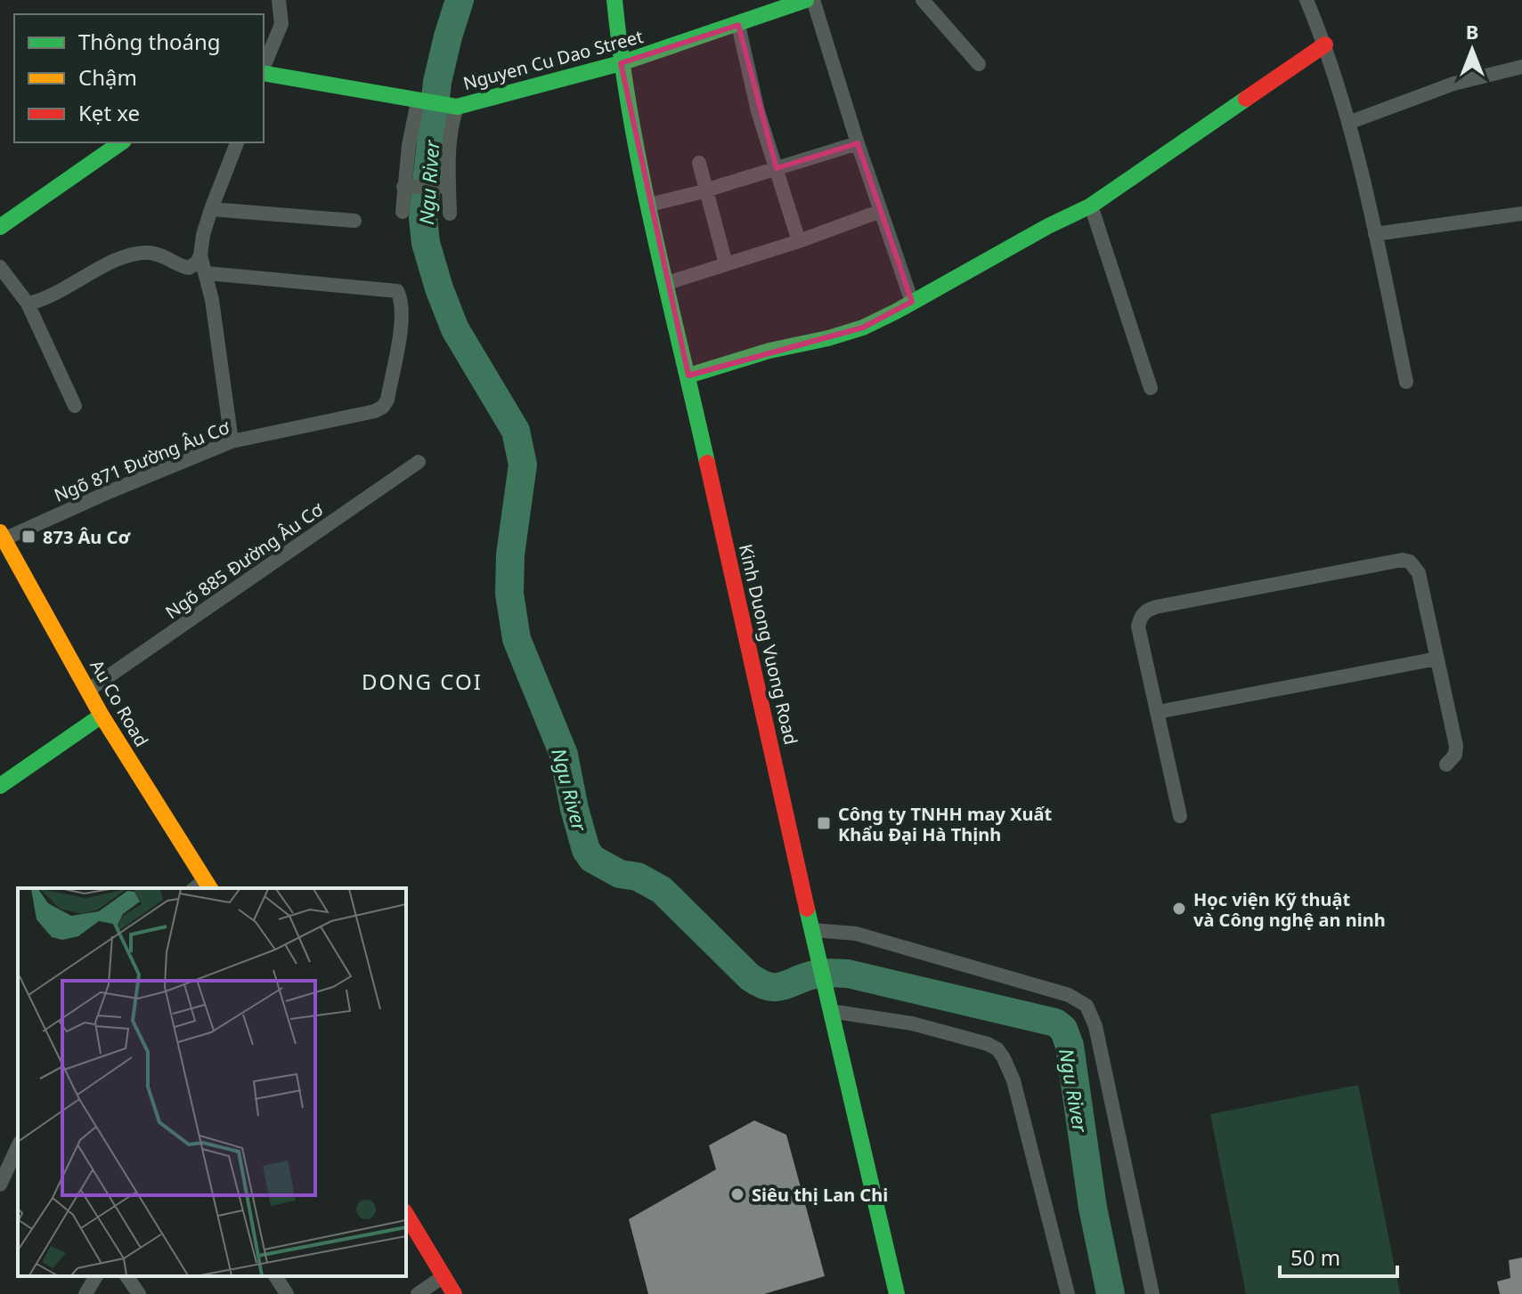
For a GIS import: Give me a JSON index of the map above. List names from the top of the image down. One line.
{"streets":{"main road":["Nguyen Cu Dao Street","Kinh Duong Vuong Road","Au Co Road"],"street":["Ngõ 871 Đường Âu Cơ","Ngõ 885 Đường Âu Cơ"]},"crossings":[["Nguyen Cu Dao Street","Kinh Duong Vuong Road"],["Ngõ 871 Đường Âu Cơ","Au Co Road"],["Ngõ 885 Đường Âu Cơ","Au Co Road"]],"districts":["DONG COI"],"water":["Ngu River"],"places":{"transit":["873 Âu Cơ","Công ty TNHH may Xuất Khẩu Đại Hà Thịnh"],"other":["Học viện Kỹ thuật và Công nghệ an ninh","Siêu thị Lan Chi"]},"legend":["Thông thoáng","Chậm","Kẹt xe"],"scale_bar":"50 m","north":"top"}
